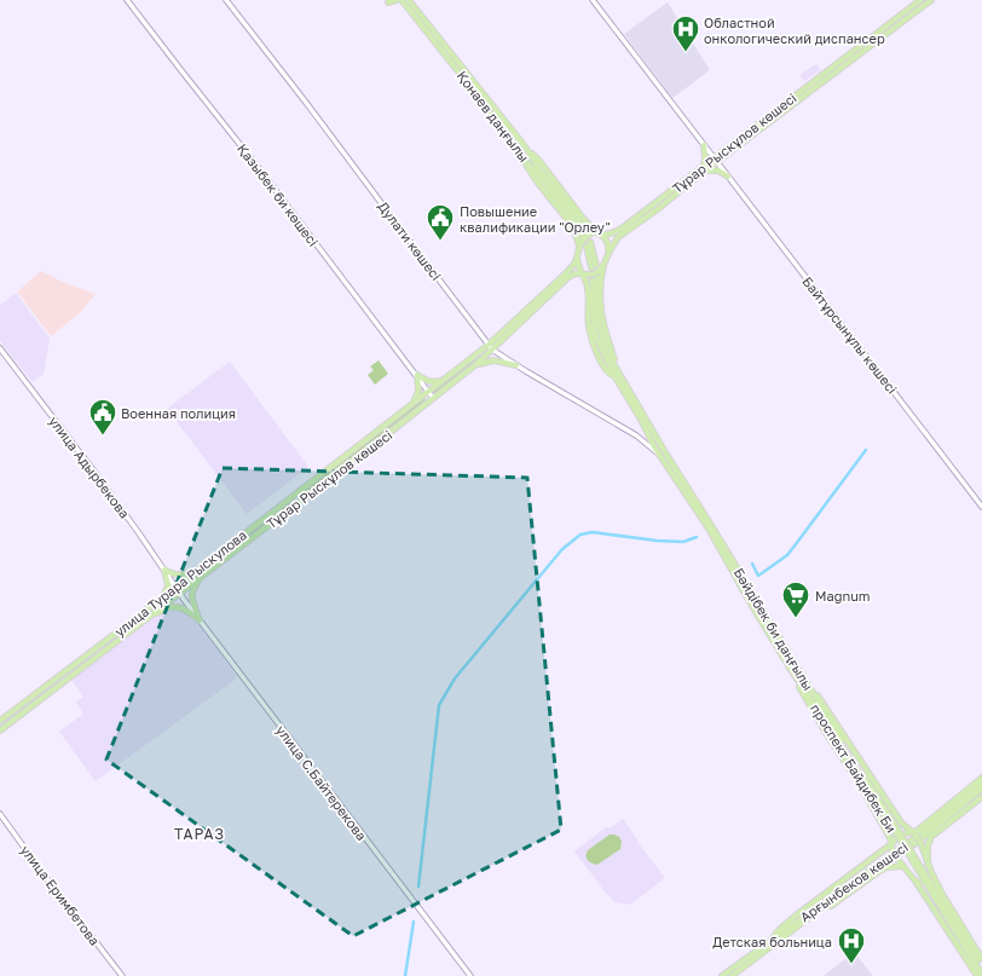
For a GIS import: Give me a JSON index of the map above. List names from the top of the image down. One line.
{"streets":{"main road":["Қонаев даңғылы","Тұрар Рыскұлов көшесі","Қазыбек би көшесі","Дулати көшесі","Байтұрсынұлы көшесі","улица Адырбекова","улица Турара Рыскулова","Бәйдібек би даңғылы","проспект Байдибек Би","улица С.Байтерекова","Арғынбеков көшесі","улица Еримбетова"]},"crossings":[["Тұрар Рыскұлов көшесі","Қазыбек би көшесі"],["Тұрар Рыскұлов көшесі","Дулати көшесі"],["Тұрар Рыскұлов көшесі","Байтұрсынұлы көшесі"],["Тұрар Рыскұлов көшесі","улица Турара Рыскулова"],["Тұрар Рыскұлов көшесі","улица С.Байтерекова"],["Қазыбек би көшесі","улица Турара Рыскулова"],["Дулати көшесі","Бәйдібек би даңғылы"],["Дулати көшесі","проспект Байдибек Би"],["улица Адырбекова","улица Турара Рыскулова"],["улица Адырбекова","улица С.Байтерекова"],["улица Турара Рыскулова","улица С.Байтерекова"],["Бәйдібек би даңғылы","проспект Байдибек Би"]],"districts":["ТАРАЗ"],"places":{"hospital":["Областной онкологический диспансер","Детская больница"],"public building":["Повышение квалификации \"Орлеу\"","Военная полиция"],"supermarket":["Magnum"]}}
